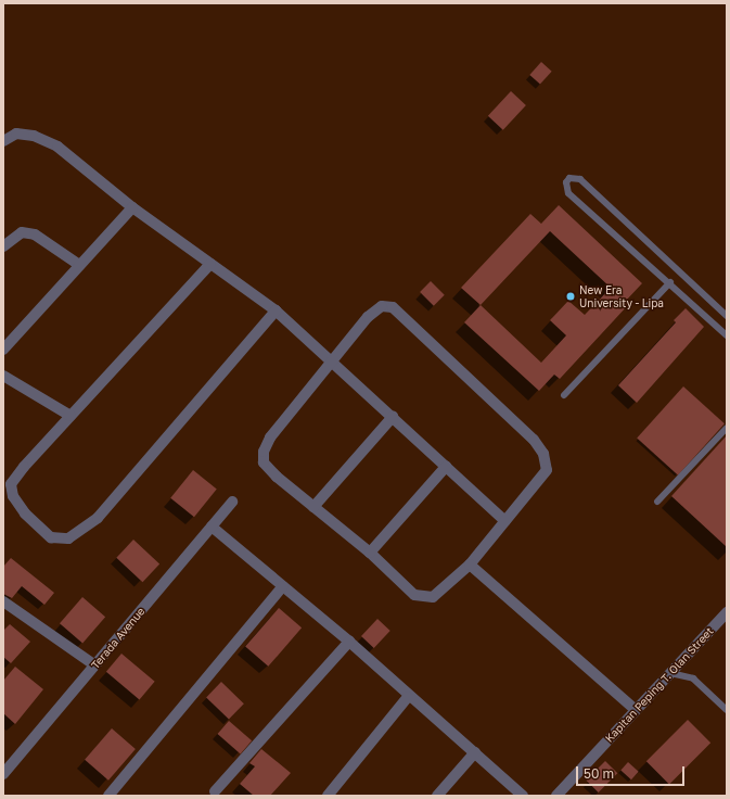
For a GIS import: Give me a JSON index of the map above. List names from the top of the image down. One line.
{"streets":{"street":["Terada Avenue","Kapitan Peping T. Olan Street"]},"places":["New Era University - Lipa"],"scale_bar":"50 m"}
